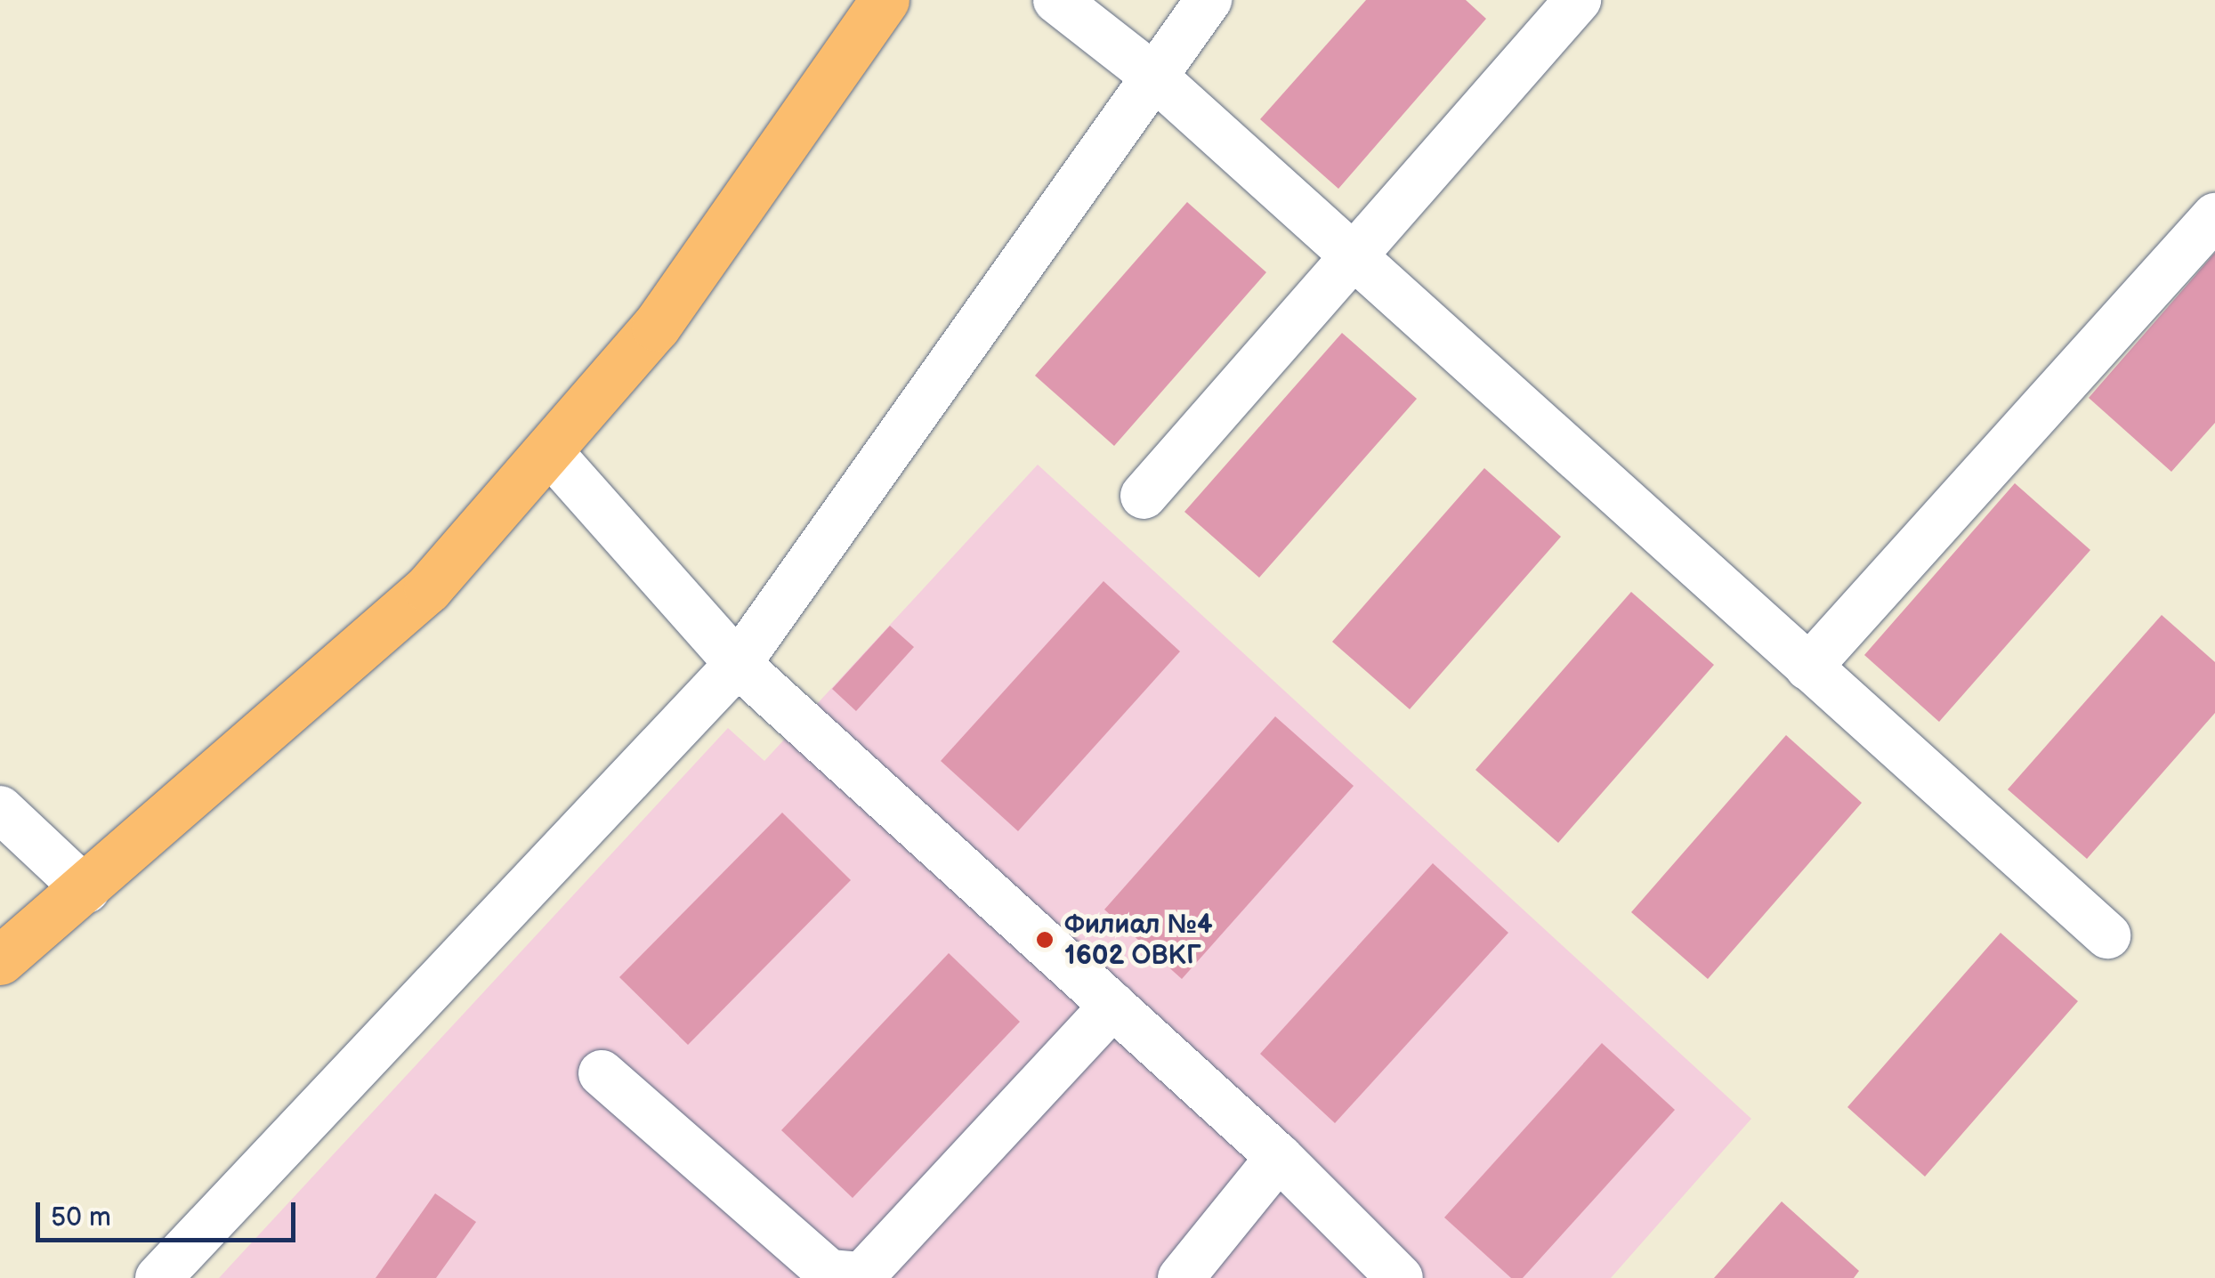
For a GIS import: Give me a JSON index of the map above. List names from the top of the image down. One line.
{"places":["Филиал №4 1602 ОВКГ"],"scale_bar":"50 m"}
